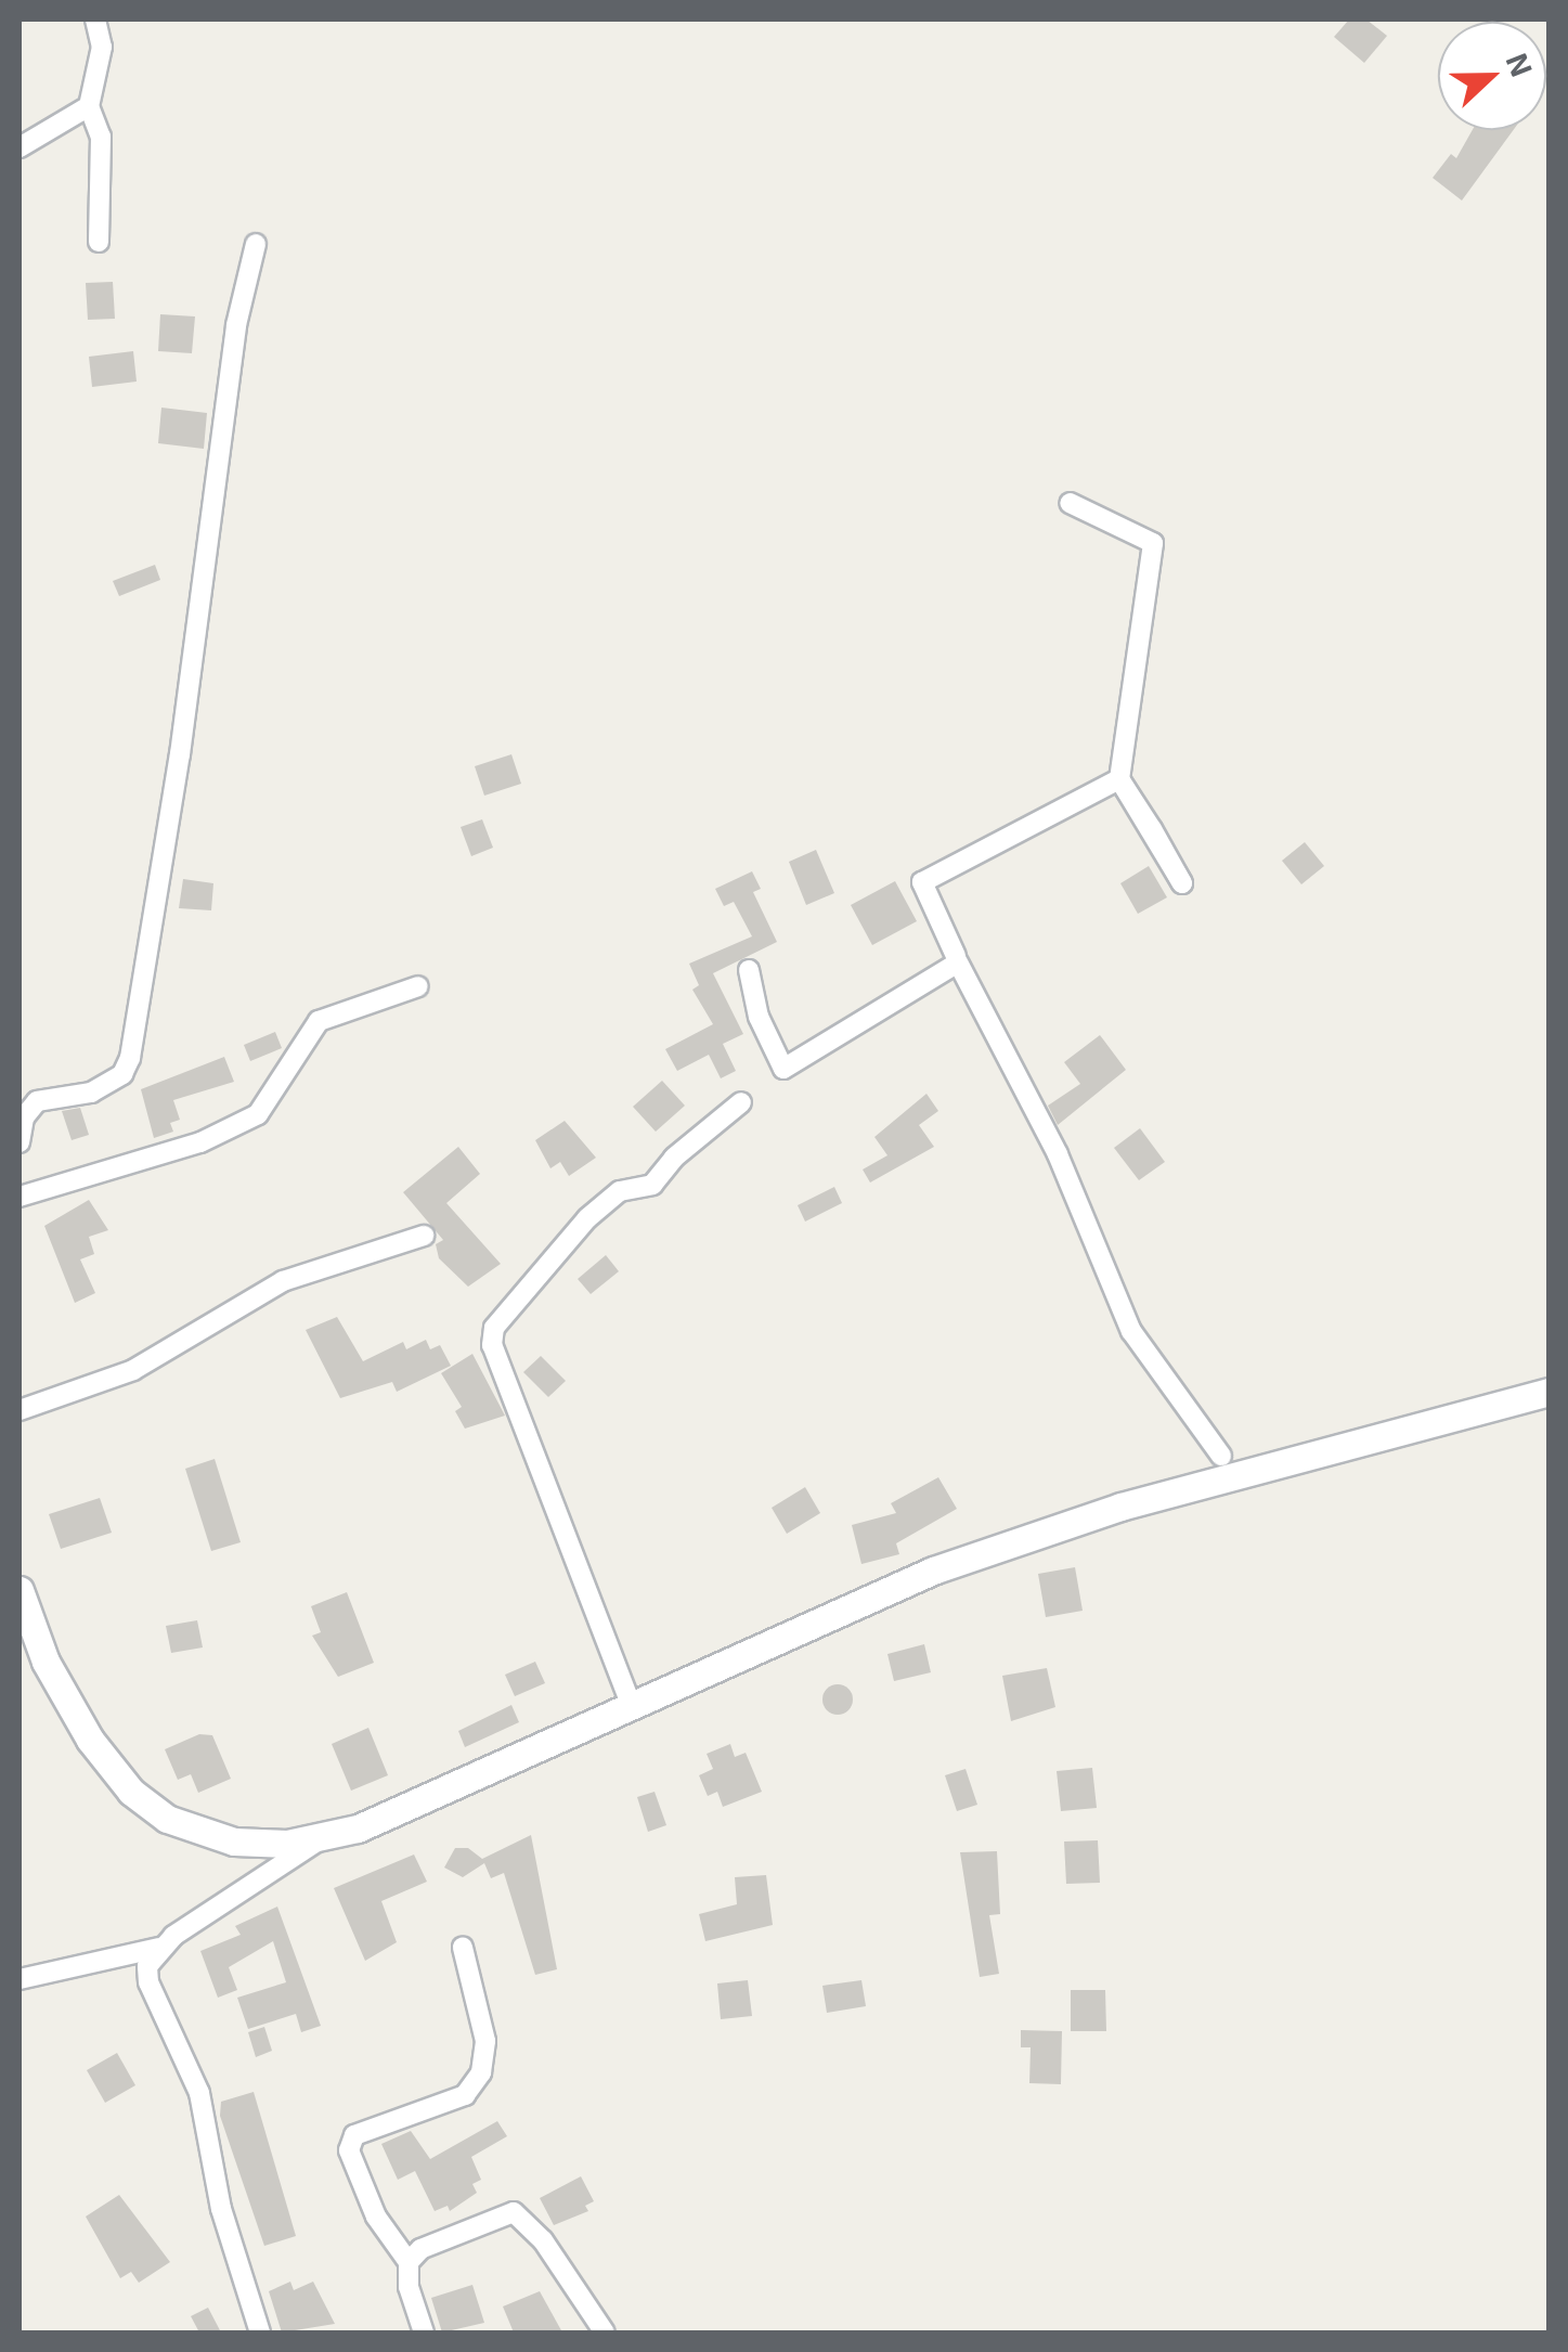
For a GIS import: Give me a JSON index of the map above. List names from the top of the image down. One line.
{"north":"right"}
